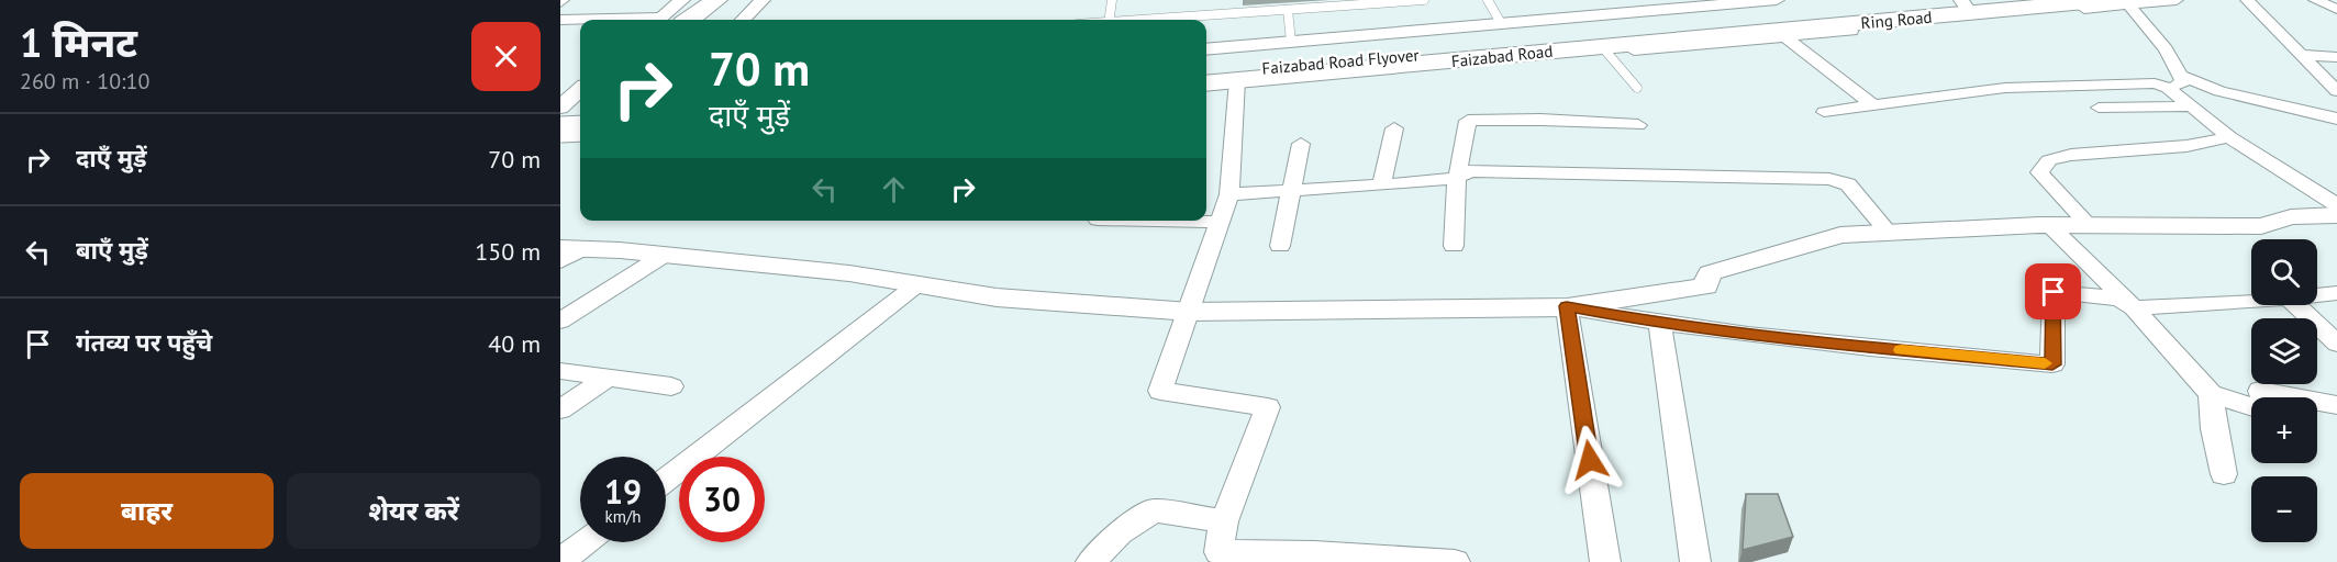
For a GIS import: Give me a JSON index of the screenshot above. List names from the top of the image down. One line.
{"streets":{"highway":["Ring Road","Faizabad Road","Faizabad Road Flyover"]},"crossings":[["Ring Road","Faizabad Road"],["Faizabad Road","Faizabad Road Flyover"]],"page":{"heading":["1 मिनट","260 m · 10:10"],"turn":["70 m","दाएँ मुड़ें"],"list":[{"name":"दाएँ मुड़ें","value":"70 m"},{"name":"बाएँ मुड़ें","value":"150 m"},{"name":"गंतव्य पर पहुँचे","value":"40 m"}],"map_buttons":["+","−"],"speed":"19 km/h","limit":"30","buttons":["बाहर","शेयर करें"]}}
